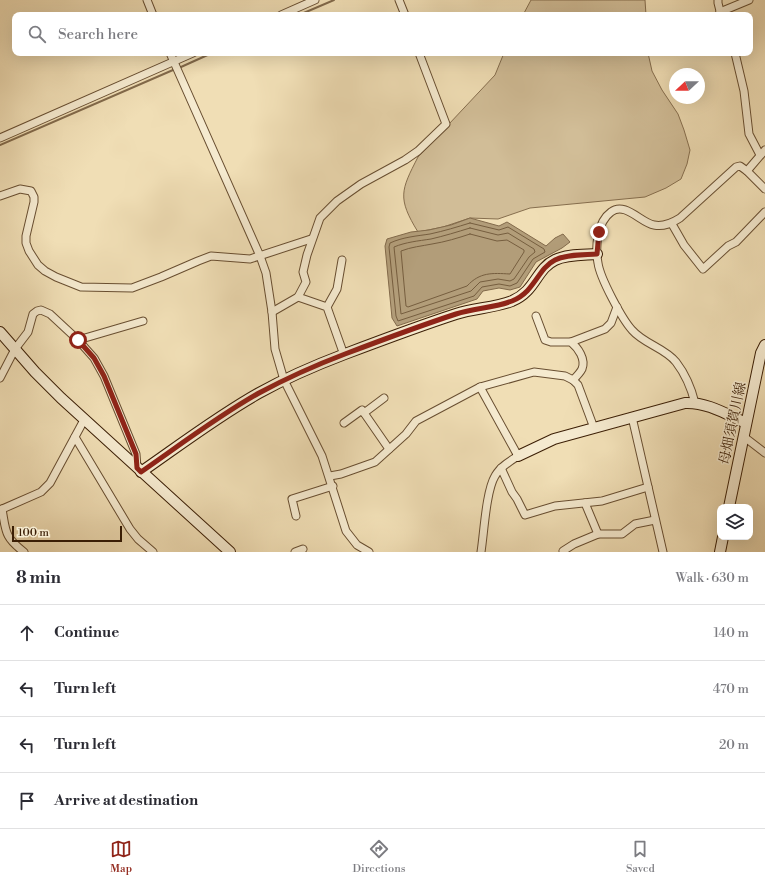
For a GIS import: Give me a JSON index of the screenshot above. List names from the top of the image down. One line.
{"streets":{"street":["母畑須賀川線"]},"scale_bar":"100 m","north":"left","page":{"search":"Search here","scale":"100 m","heading":["8 min","Walk · 630 m"],"list":[["Continue","140 m"],["Turn left","470 m"],["Turn left","20 m"],"Arrive at destination"],"nav":["Map","Directions","Saved"]}}
